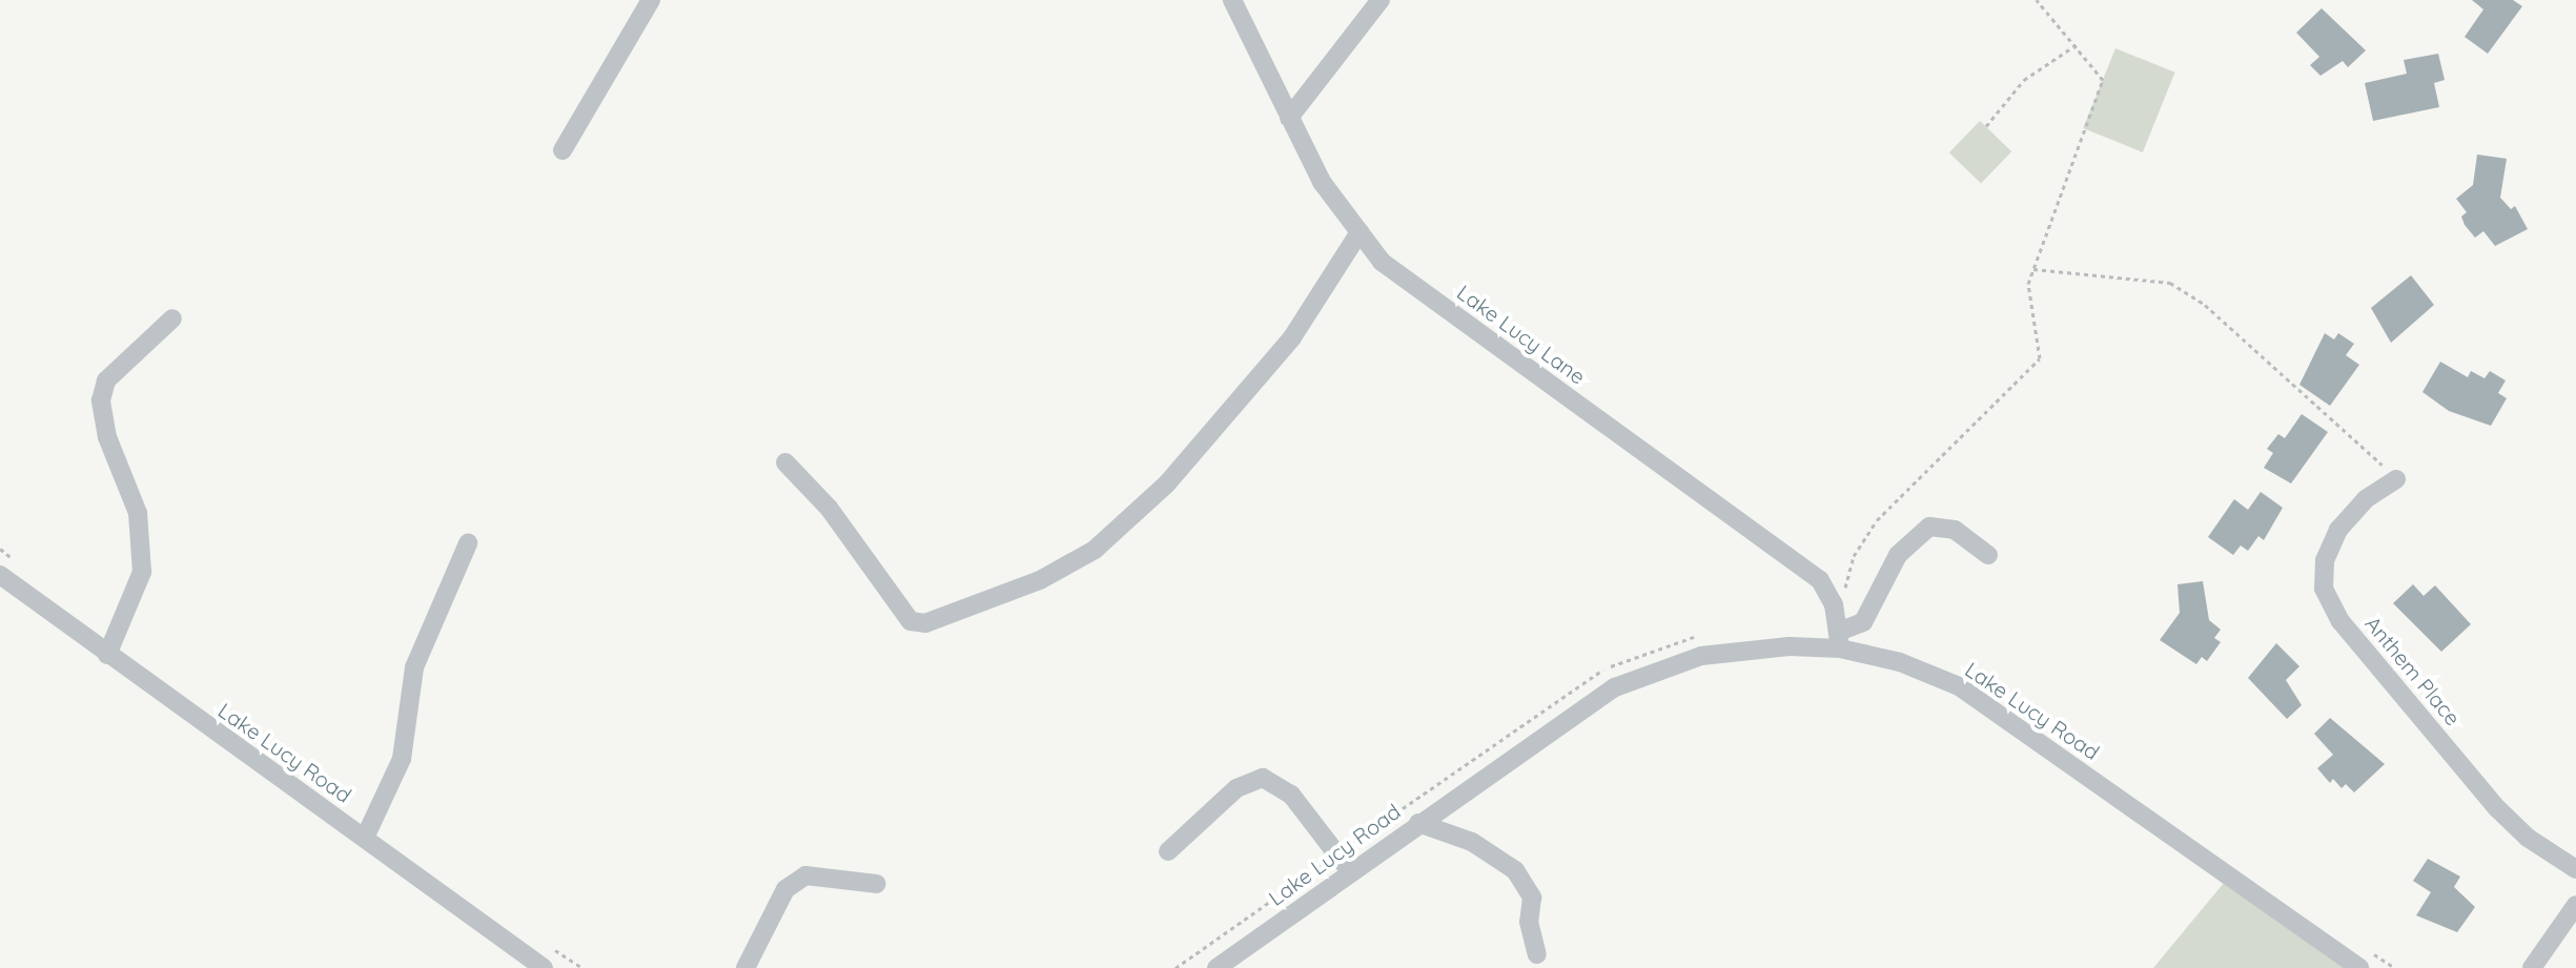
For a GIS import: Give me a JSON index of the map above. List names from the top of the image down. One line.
{"streets":{"street":["Lake Lucy Lane","Anthem Place","Lake Lucy Road"]},"crossings":[["Lake Lucy Lane","Lake Lucy Road"]]}
